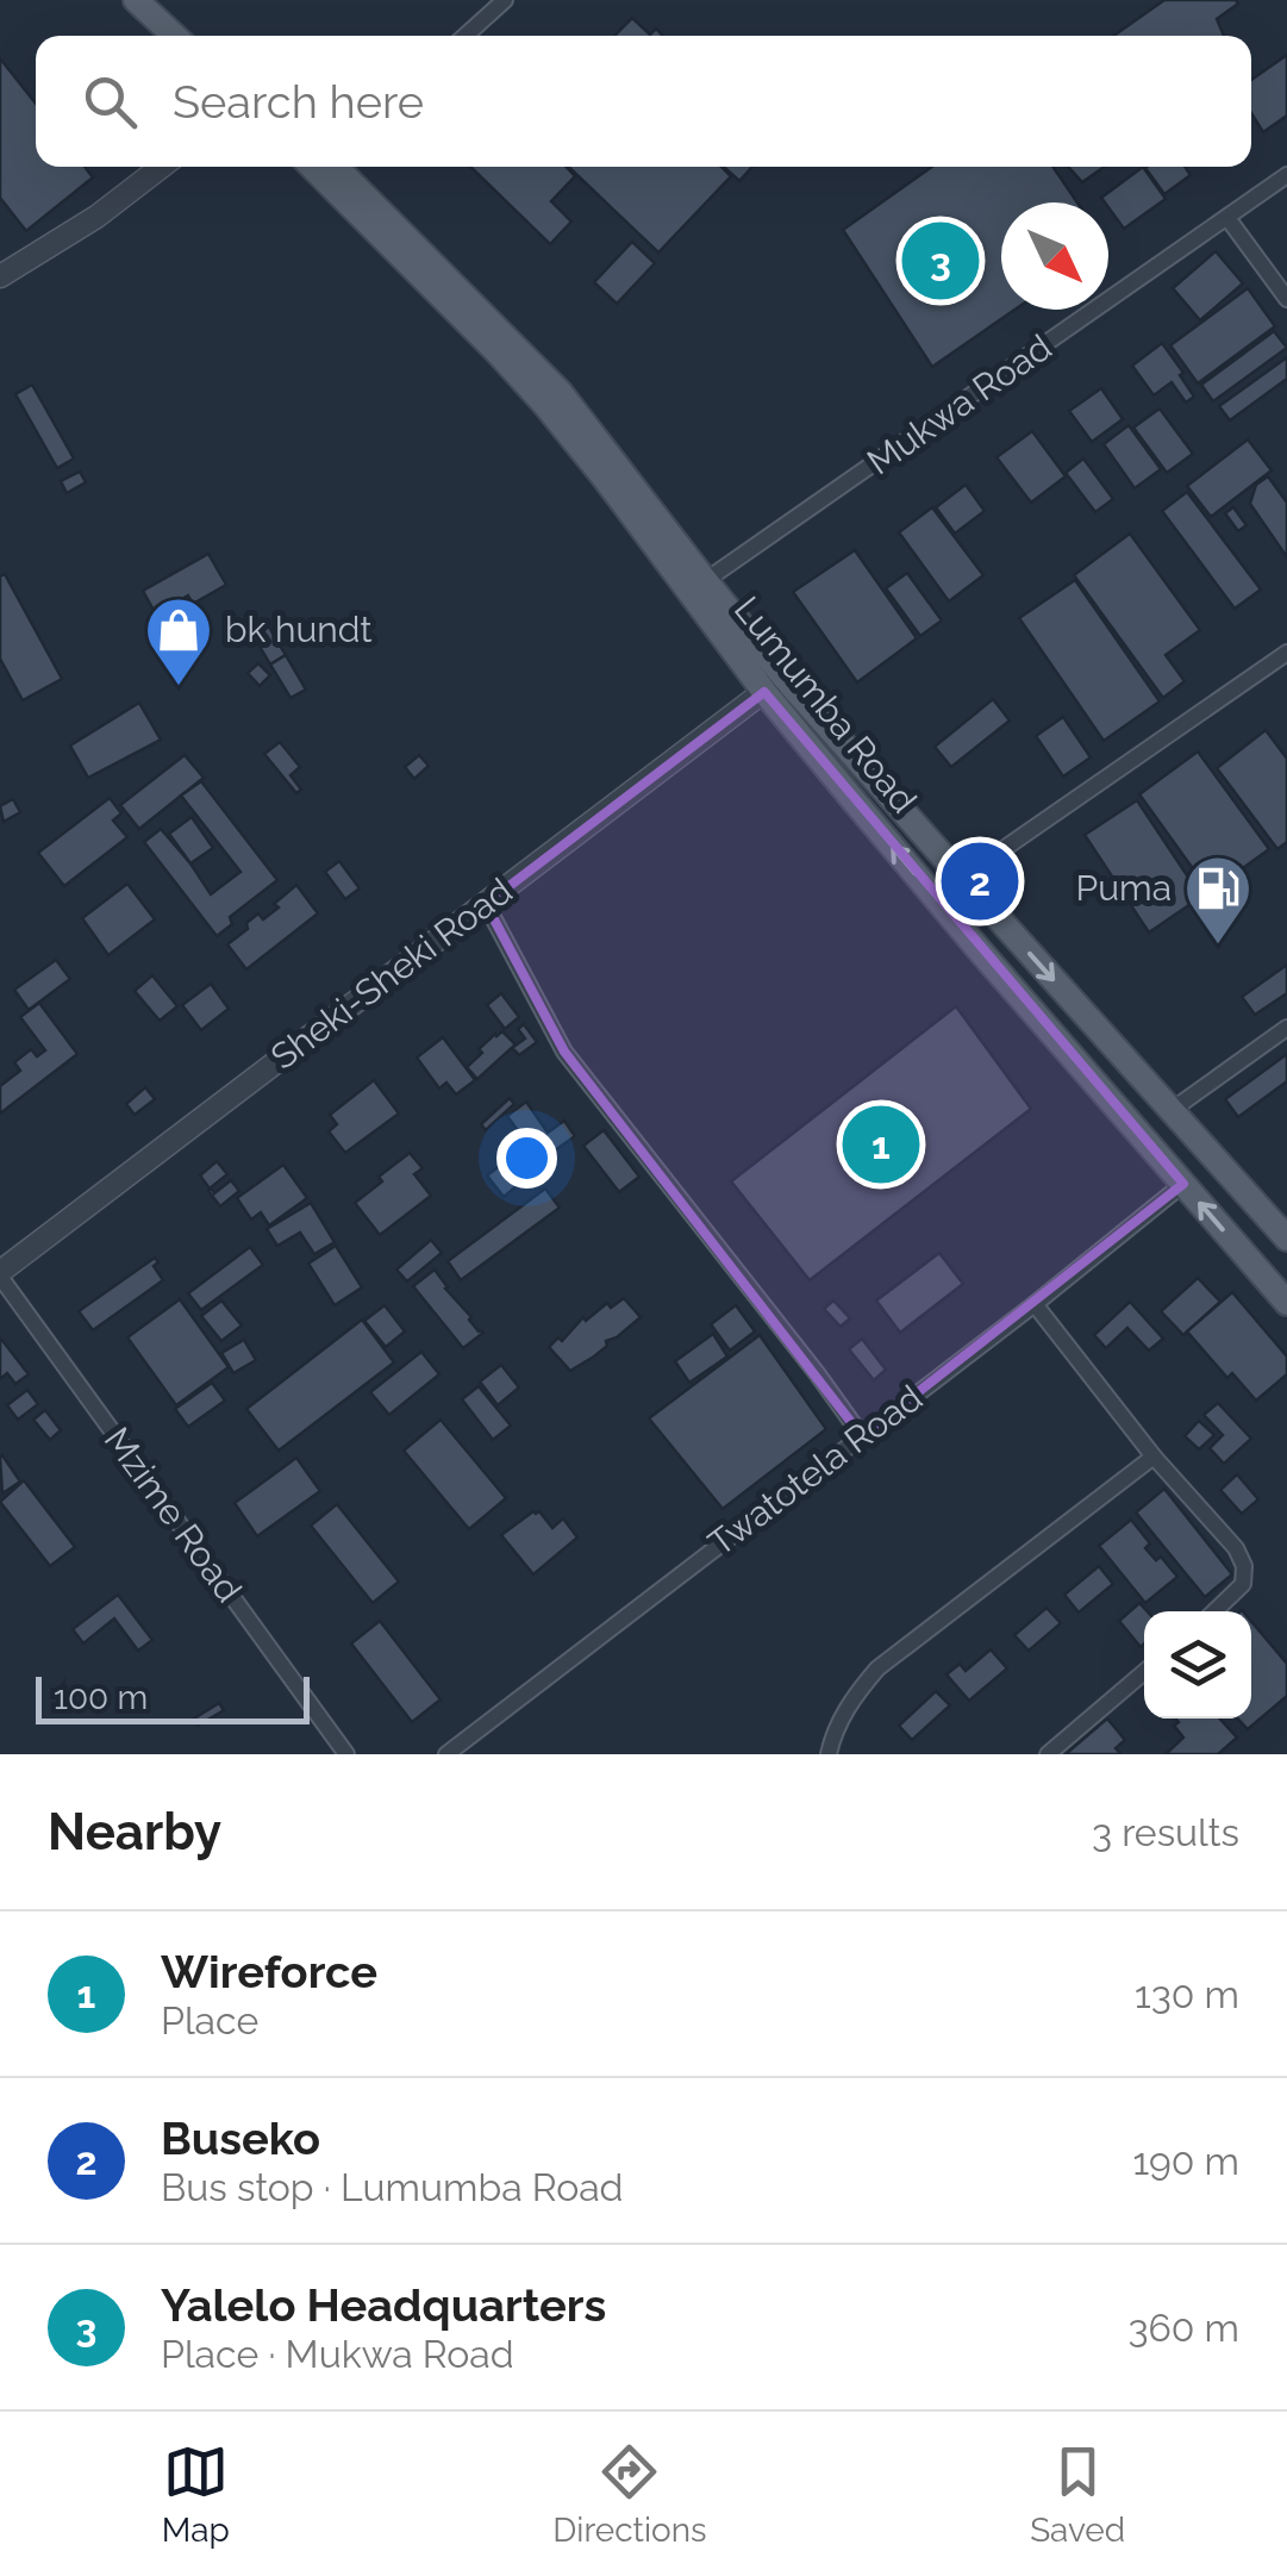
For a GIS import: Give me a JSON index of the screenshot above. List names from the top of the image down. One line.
{"streets":{"main road":["Lumumba Road"],"street":["Mukwa Road","Sheki-Sheki Road","Twatotela Road","Mzime Road"]},"crossings":[["Mukwa Road","Lumumba Road"],["Lumumba Road","Sheki-Sheki Road"],["Lumumba Road","Twatotela Road"],["Sheki-Sheki Road","Mzime Road"]],"places":{"shop":["bk hundt"],"fuel station":["Puma"]},"scale_bar":"100 m","north":"bottom right","page":{"search":"Search here","pins":["3","2","1"],"scale":"100 m","heading":["Nearby","3 results"],"list":[{"mark":"1","name":"Wireforce","note":"Place","value":"130 m"},{"mark":"2","name":"Buseko","note":"Bus stop · Lumumba Road","value":"190 m"},{"mark":"3","name":"Yalelo Headquarters","note":"Place · Mukwa Road","value":"360 m"}],"nav":["Map","Directions","Saved"]}}
